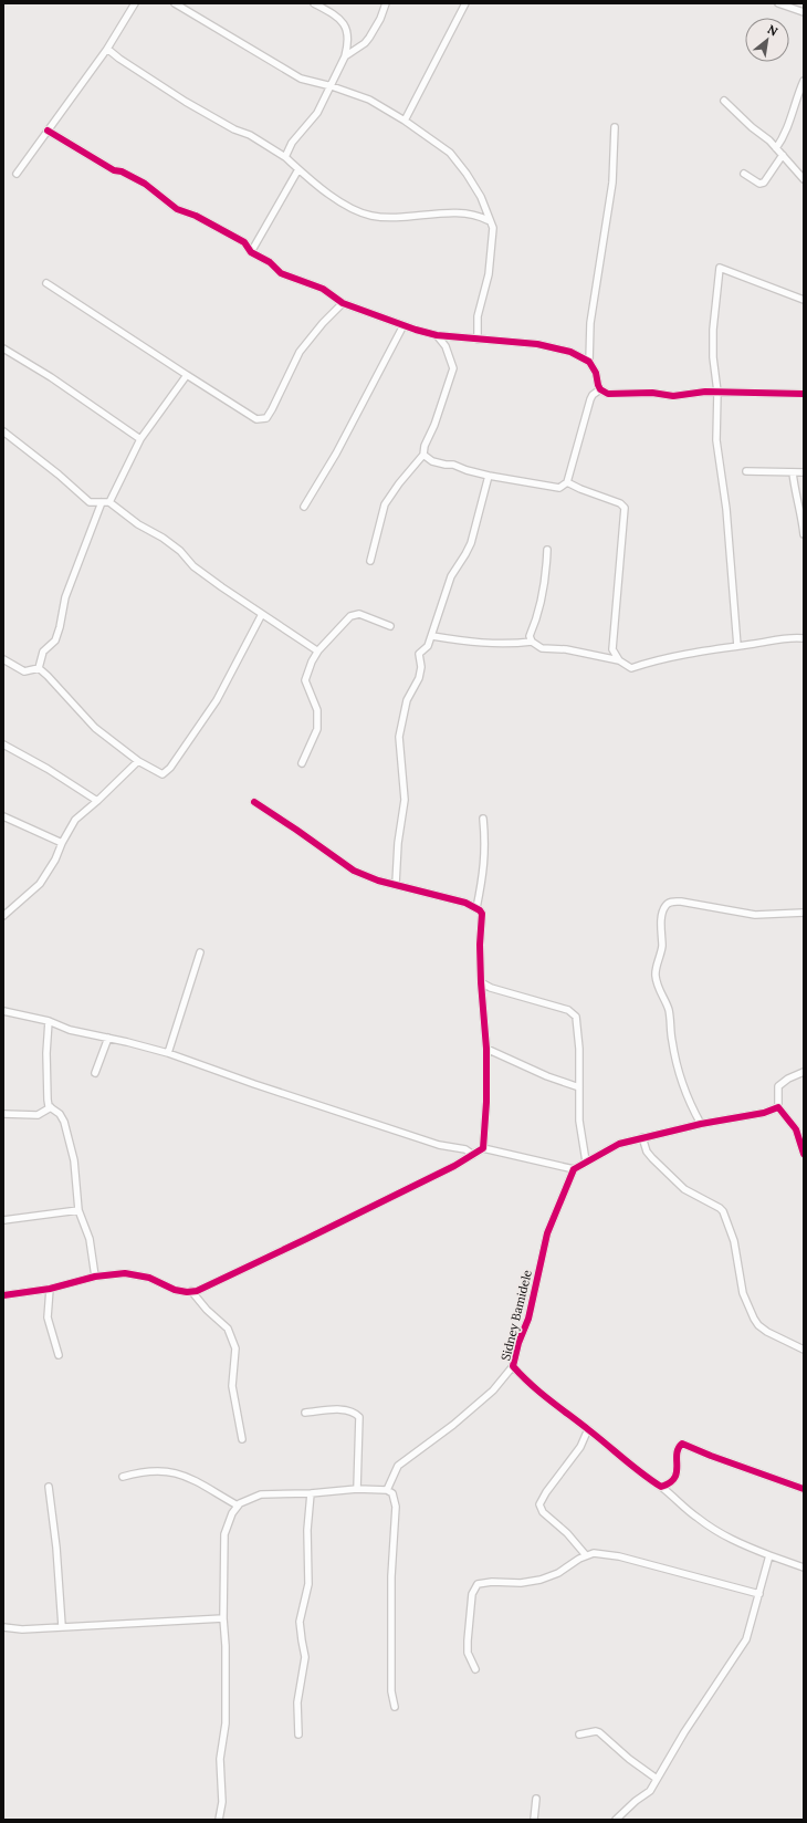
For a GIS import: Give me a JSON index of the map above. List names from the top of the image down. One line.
{"streets":{"street":["Sidney Bamidele"]},"north":"top right"}
